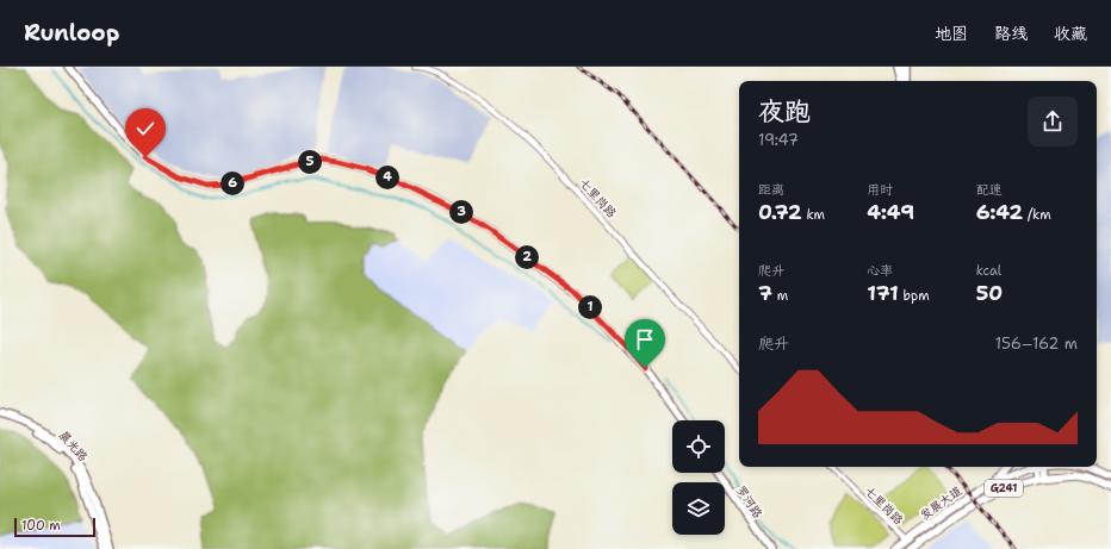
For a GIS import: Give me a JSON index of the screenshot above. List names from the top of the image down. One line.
{"streets":{"highway":["G241","发展大道"],"main road":["晨光路","罗河路"],"street":["七里岗路"]},"crossings":[["七里岗路","发展大道"]],"scale_bar":"100 m","page":{"header":"Runloop","nav":["地图","路线","收藏"],"heading":["夜跑","19:47"],"pins":["5","4","6","3","2","1"],"stats":[["距离","0.72 km"],["用时","4:49"],["配速","6:42 /km"],["爬升","7 m"],["心率","171 bpm"],["kcal","50"]],"chart":["爬升","156–162 m"],"scale":"100 m"}}
